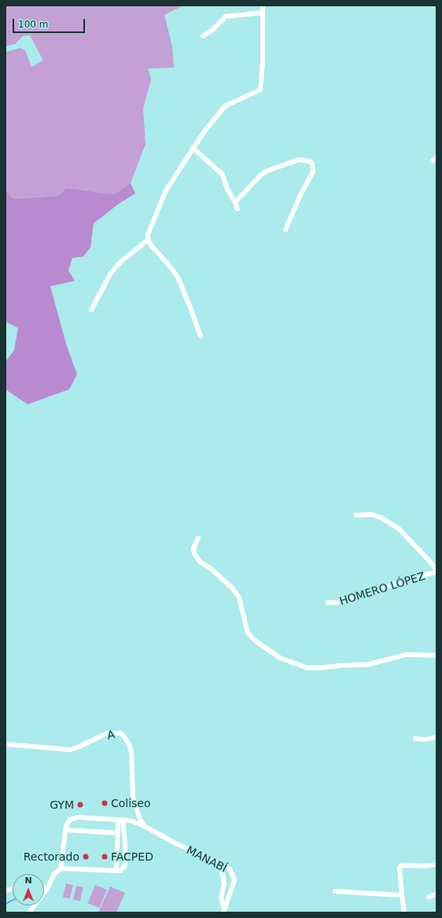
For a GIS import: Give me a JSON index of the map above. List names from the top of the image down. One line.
{"streets":{"street":["HOMERO LÓPEZ","A","MANABÍ"]},"crossings":[["A","MANABÍ"]],"places":["Coliseo","GYM","Rectorado","FACPED"],"scale_bar":"100 m","north":"top"}
